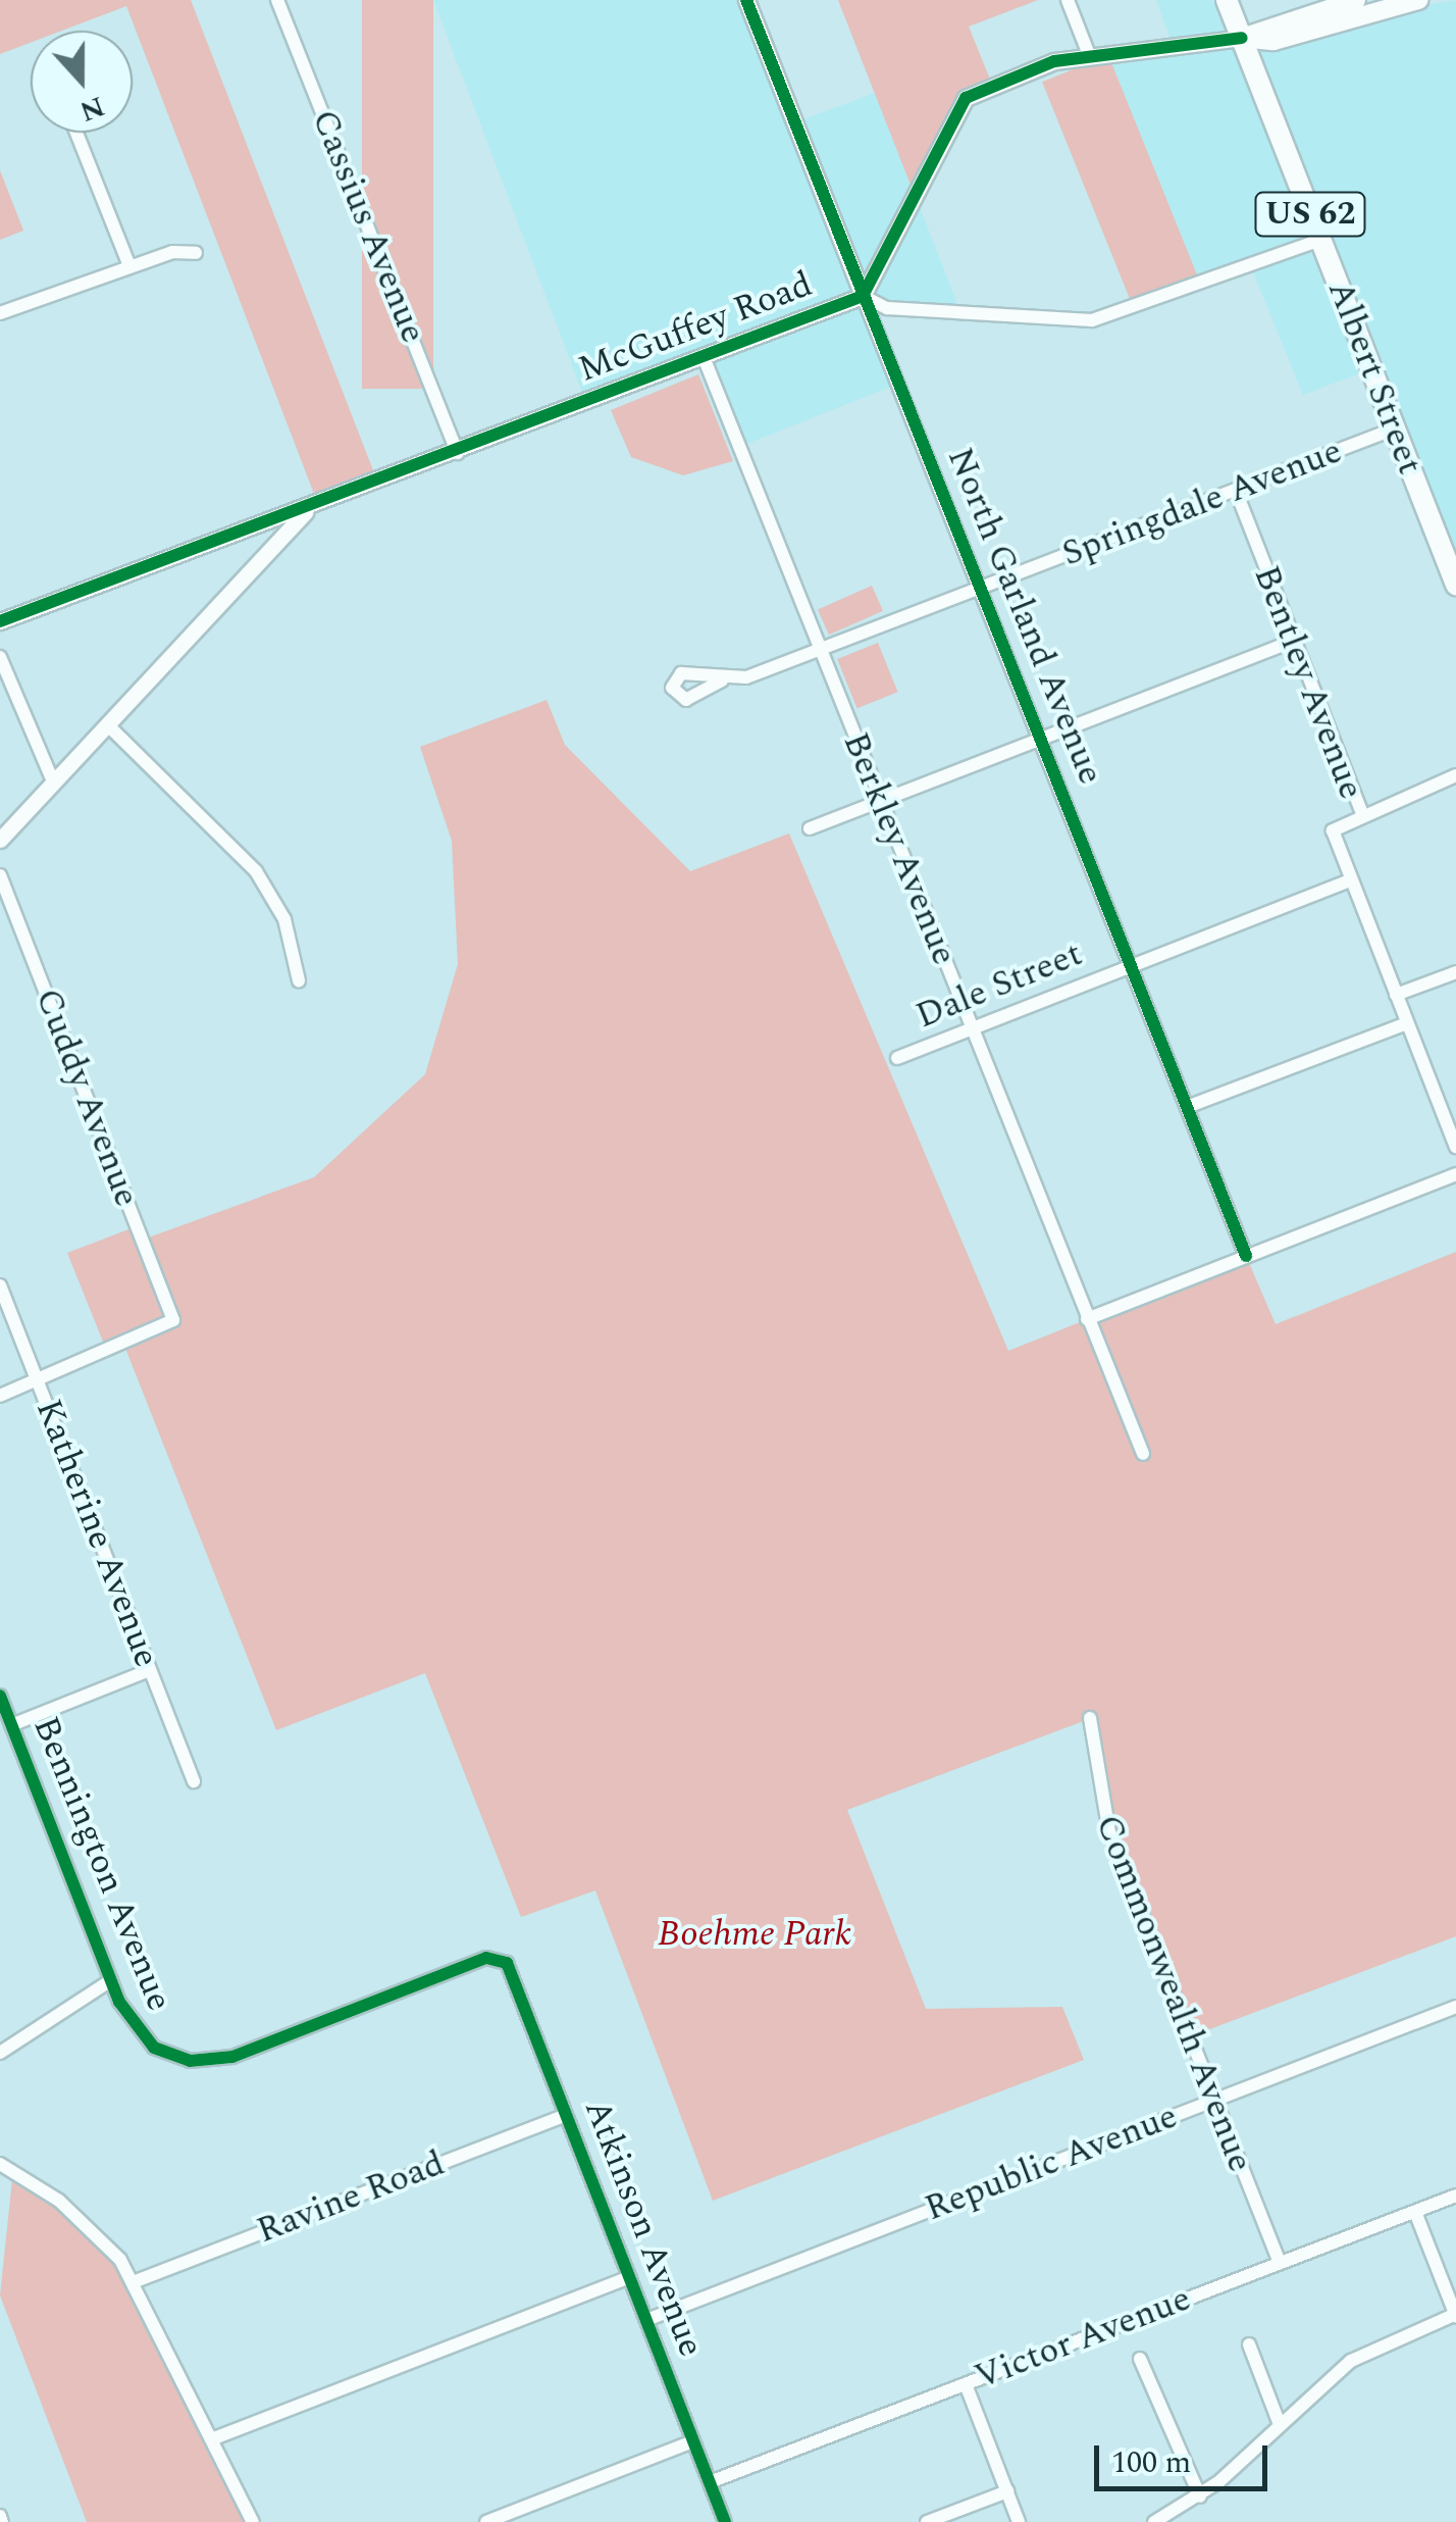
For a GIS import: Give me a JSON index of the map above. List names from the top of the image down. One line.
{"streets":{"main road":["US 62","McGuffey Road","Albert Street"],"street":["Cassius Avenue","Springdale Avenue","North Garland Avenue","Bentley Avenue","Berkley Avenue","Dale Street","Cuddy Avenue","Katherine Avenue","Bennington Avenue","Commonwealth Avenue","Republic Avenue","Ravine Road","Atkinson Avenue","Victor Avenue"]},"crossings":[["Cassius Avenue","McGuffey Road"],["McGuffey Road","Albert Street"],["McGuffey Road","North Garland Avenue"],["McGuffey Road","Berkley Avenue"],["Albert Street","Springdale Avenue"],["Springdale Avenue","North Garland Avenue"],["Springdale Avenue","Bentley Avenue"],["Springdale Avenue","Berkley Avenue"],["North Garland Avenue","Dale Street"],["Bentley Avenue","Dale Street"],["Berkley Avenue","Dale Street"],["Cuddy Avenue","Katherine Avenue"],["Bennington Avenue","Atkinson Avenue"],["Commonwealth Avenue","Republic Avenue"],["Commonwealth Avenue","Victor Avenue"],["Republic Avenue","Atkinson Avenue"],["Ravine Road","Atkinson Avenue"],["Atkinson Avenue","Victor Avenue"]],"parks":["Boehme Park"],"scale_bar":"100 m","north":"bottom"}
